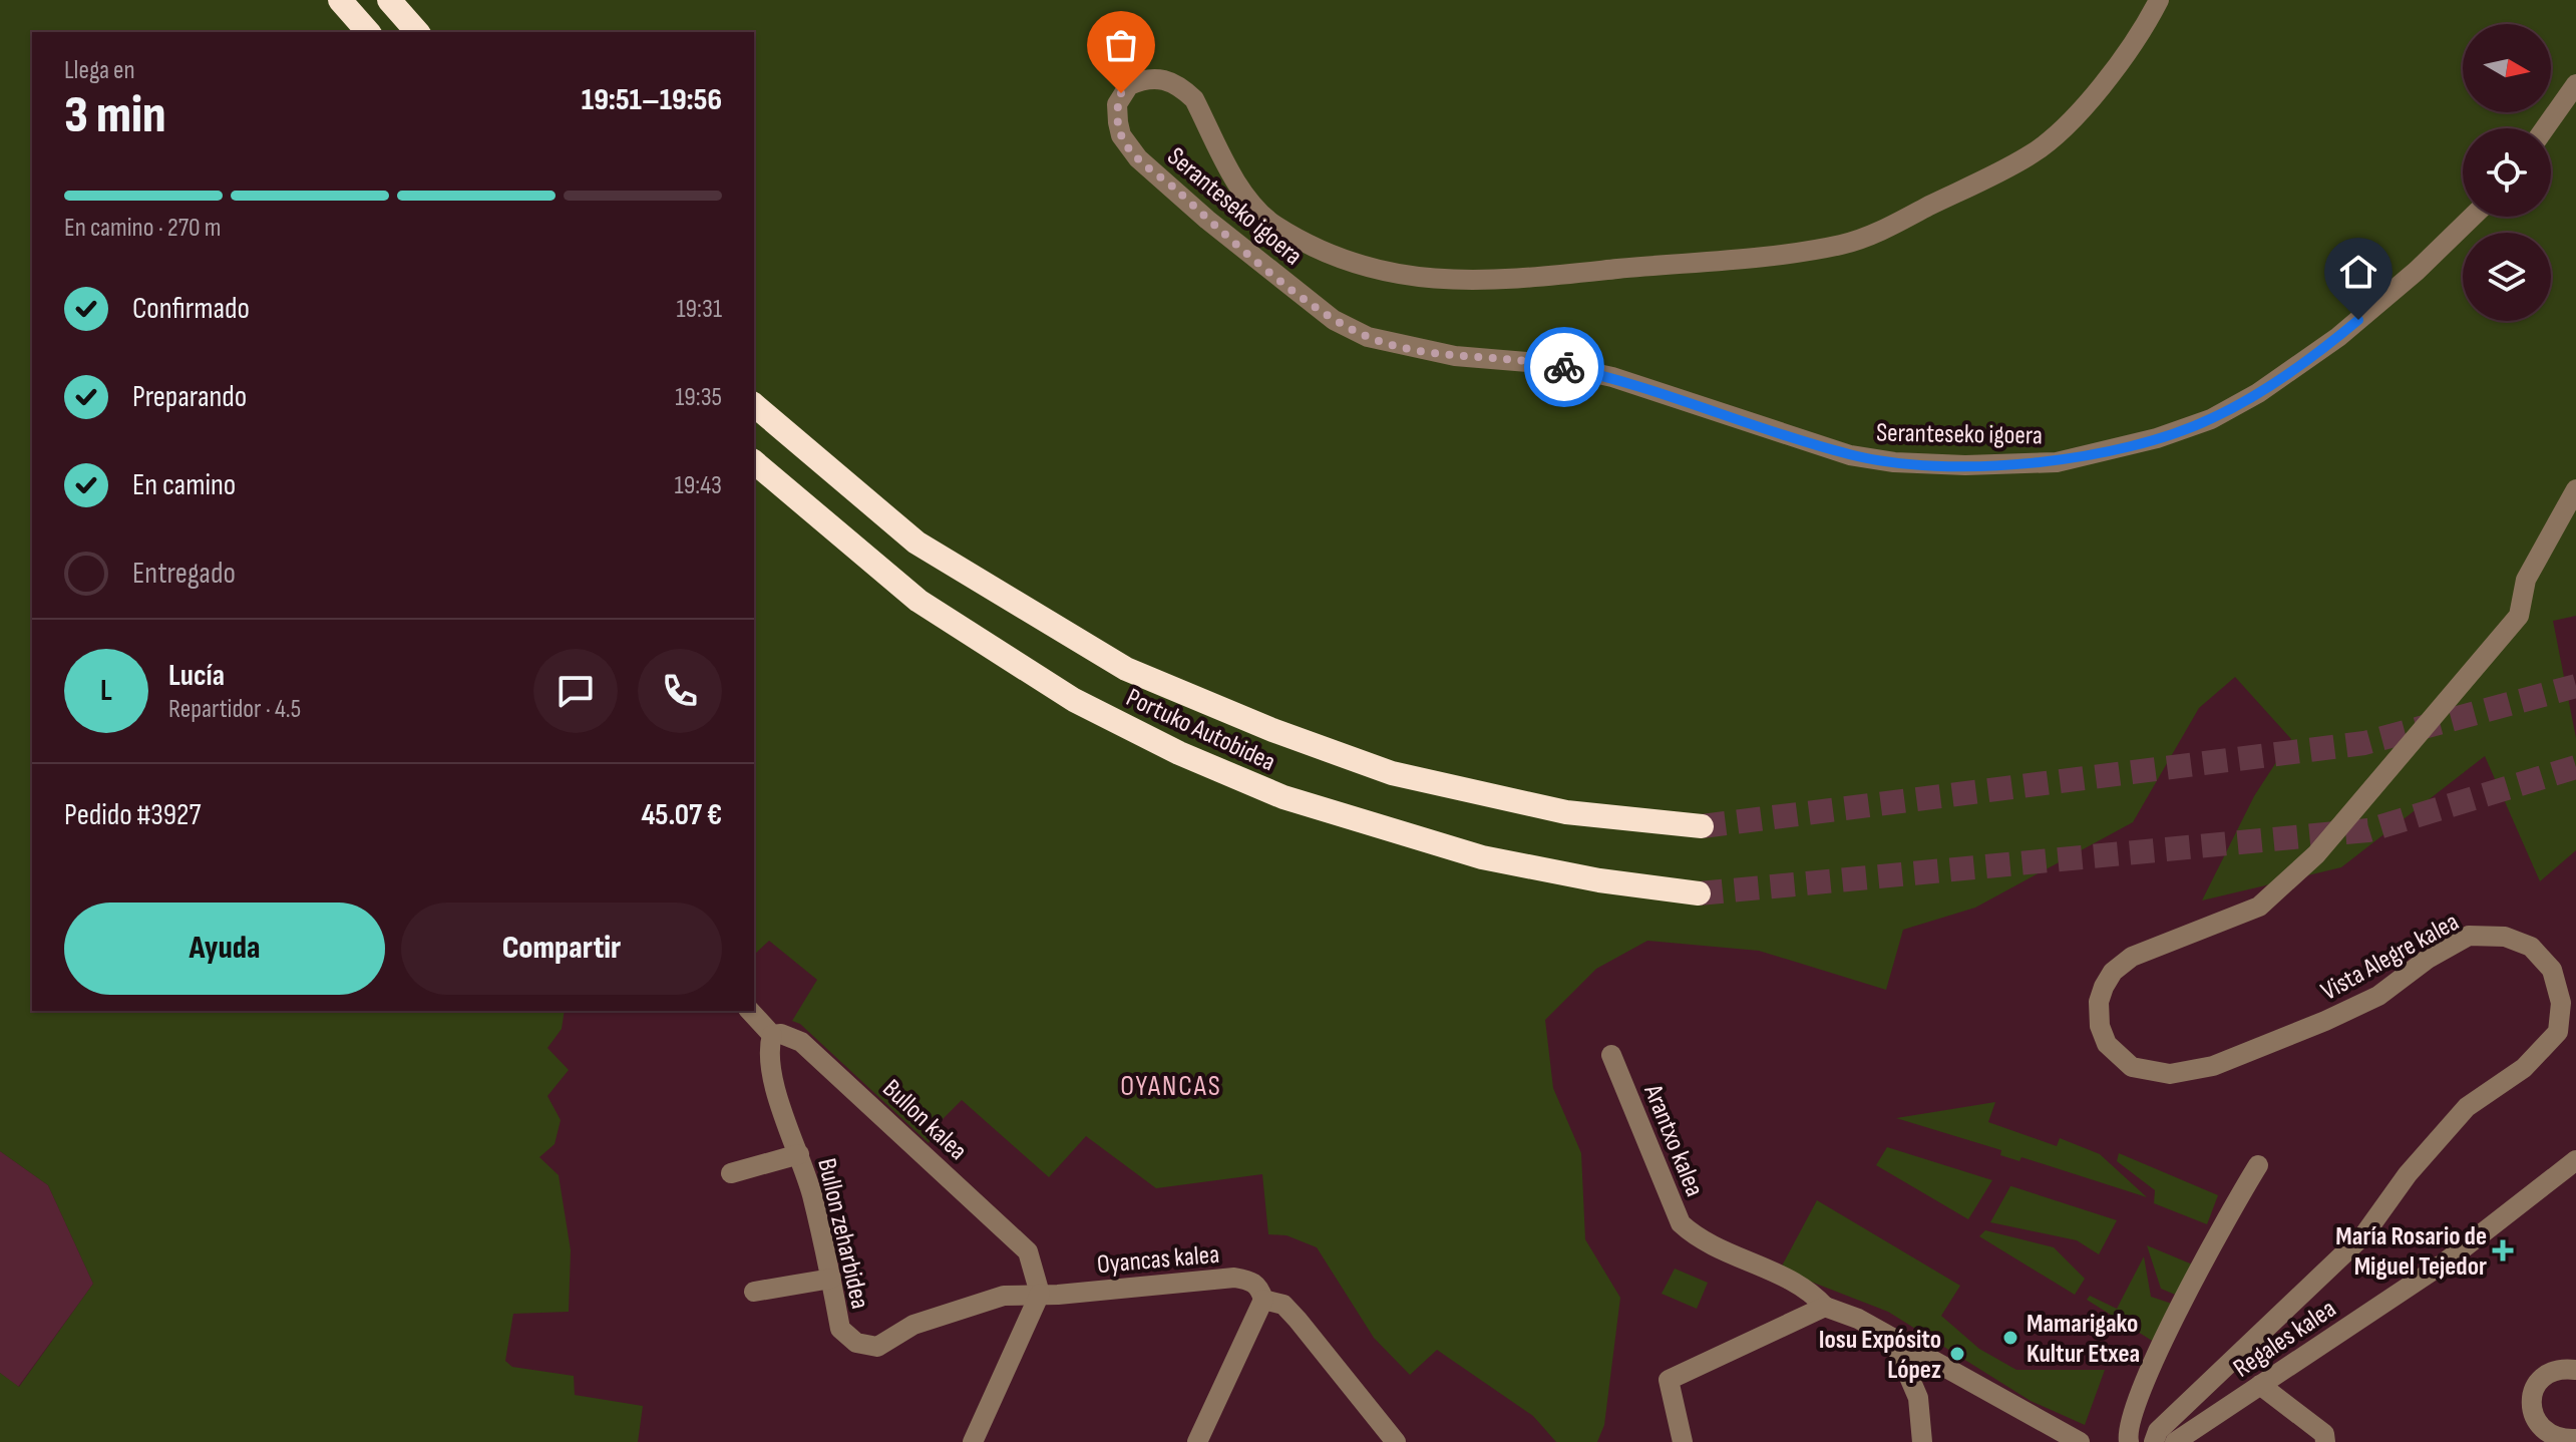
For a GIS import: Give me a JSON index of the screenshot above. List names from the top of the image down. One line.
{"streets":{"highway":["Portuko Autobidea"],"street":["Seranteseko igoera","Vista Alegre kalea","Bullon kalea","Arantxo kalea","Bullon zeharbidea","Oyancas kalea","Regales kalea"]},"crossings":[["Bullon kalea","Bullon zeharbidea"],["Bullon kalea","Oyancas kalea"],["Bullon zeharbidea","Oyancas kalea"]],"districts":["OYANCAS"],"places":{"health":["María Rosario de Miguel Tejedor"],"other":["Mamarigako Kultur Etxea","Iosu Expósito López"]},"north":"right","page":{"heading":["3 min","Llega en","19:51–19:56"],"panel":["Lucía","Repartidor · 4.5","Pedido #3927","45.07 €"],"bar":"En camino · 270 m","list":[["Confirmado","19:31"],["Preparando","19:35"],["En camino","19:43"],"Entregado"],"round":"L","buttons":["Ayuda","Compartir"]}}
